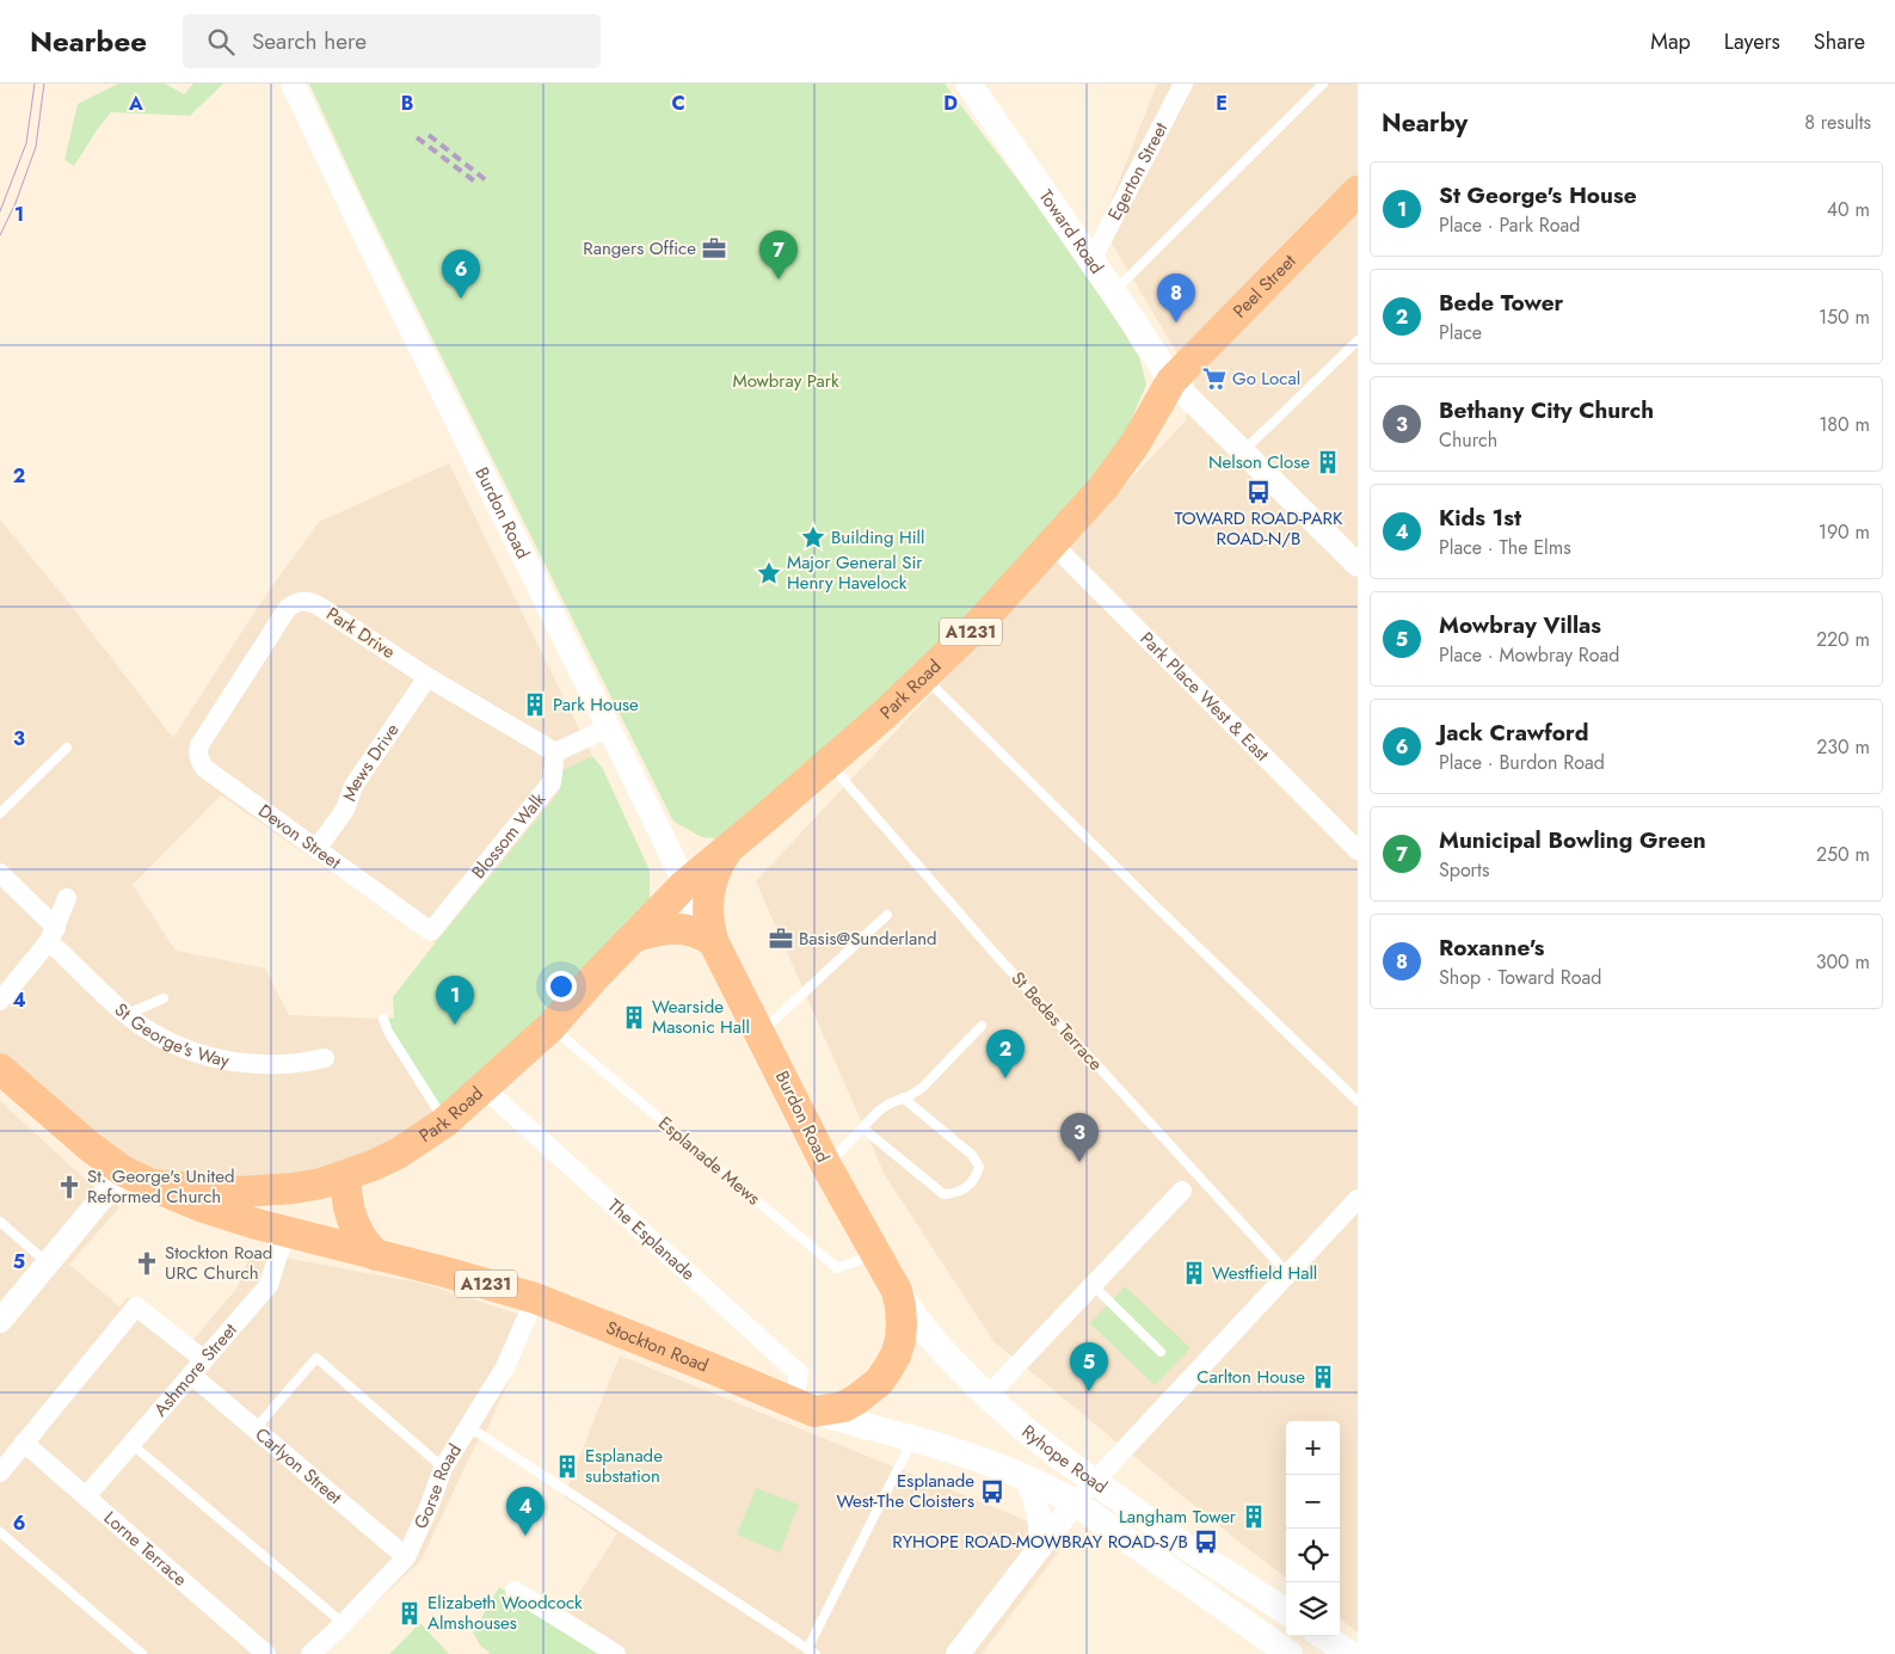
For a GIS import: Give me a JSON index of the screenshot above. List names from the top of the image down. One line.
{"streets":{"highway":["Peel Street","Burdon Road","A1231","Park Road","Stockton Road"],"main road":["Toward Road","Ryhope Road"],"street":["Egerton Street","Park Drive","Park Place West & East","Mews Drive","Blossom Walk","Devon Street","St George's Way","The Esplanade","Ashmore Street","Carlyon Street","Gorse Road","Lorne Terrace"],"lane":["St Bedes Terrace","Esplanade Mews"]},"crossings":[["Egerton Street","Toward Road"],["Toward Road","Peel Street"],["Toward Road","Park Road"],["Peel Street","Park Road"],["Burdon Road","A1231"],["Burdon Road","Park Road"],["Burdon Road","Esplanade Mews"],["Burdon Road","Ryhope Road"],["A1231","Park Road"],["A1231","The Esplanade"],["A1231","Stockton Road"],["A1231","Ryhope Road"],["Park Drive","Mews Drive"],["Park Drive","Blossom Walk"],["Park Drive","Devon Street"],["Park Road","Park Place West & East"],["Park Road","St Bedes Terrace"],["Park Road","Esplanade Mews"],["Park Road","The Esplanade"],["Park Road","Stockton Road"],["Mews Drive","Devon Street"],["Blossom Walk","Devon Street"],["The Esplanade","Stockton Road"],["Stockton Road","Ashmore Street"],["Stockton Road","Ryhope Road"],["Stockton Road","Gorse Road"],["Ashmore Street","Carlyon Street"],["Ashmore Street","Lorne Terrace"],["Carlyon Street","Gorse Road"],["Carlyon Street","Lorne Terrace"]],"parks":["Mowbray Park"],"places":{"office":["Rangers Office","Basis@Sunderland"],"supermarket":["Go Local"],"building":["Nelson Close","Park House","Wearside Masonic Hall","Westfield Hall","Carlton House","Esplanade substation","Langham Tower","Elizabeth Woodcock Almshouses"],"bus stop":["TOWARD ROAD-PARK ROAD-N/B","Esplanade West-The Cloisters","RYHOPE ROAD-MOWBRAY ROAD-S/B"],"place":["Building Hill","Major General Sir Henry Havelock"],"church":["St. George's United Reformed Church","Stockton Road URC Church"]},"page":{"header":"Nearbee","search":"Search here","nav":["Map","Layers","Share"],"heading":["Nearby","8 results"],"list":[{"mark":"1","name":"St George's House","note":"Place · Park Road","value":"40 m"},{"mark":"2","name":"Bede Tower","note":"Place","value":"150 m"},{"mark":"3","name":"Bethany City Church","note":"Church","value":"180 m"},{"mark":"4","name":"Kids 1st","note":"Place · The Elms","value":"190 m"},{"mark":"5","name":"Mowbray Villas","note":"Place · Mowbray Road","value":"220 m"},{"mark":"6","name":"Jack Crawford","note":"Place · Burdon Road","value":"230 m"},{"mark":"7","name":"Municipal Bowling Green","note":"Sports","value":"250 m"},{"mark":"8","name":"Roxanne's","note":"Shop · Toward Road","value":"300 m"}],"pins":["7","6","8","1","2","3","5","4"],"map_buttons":["+","−"]},"grid":{"columns":["A","B","C","D","E"],"rows":["1","2","3","4","5","6"]}}
